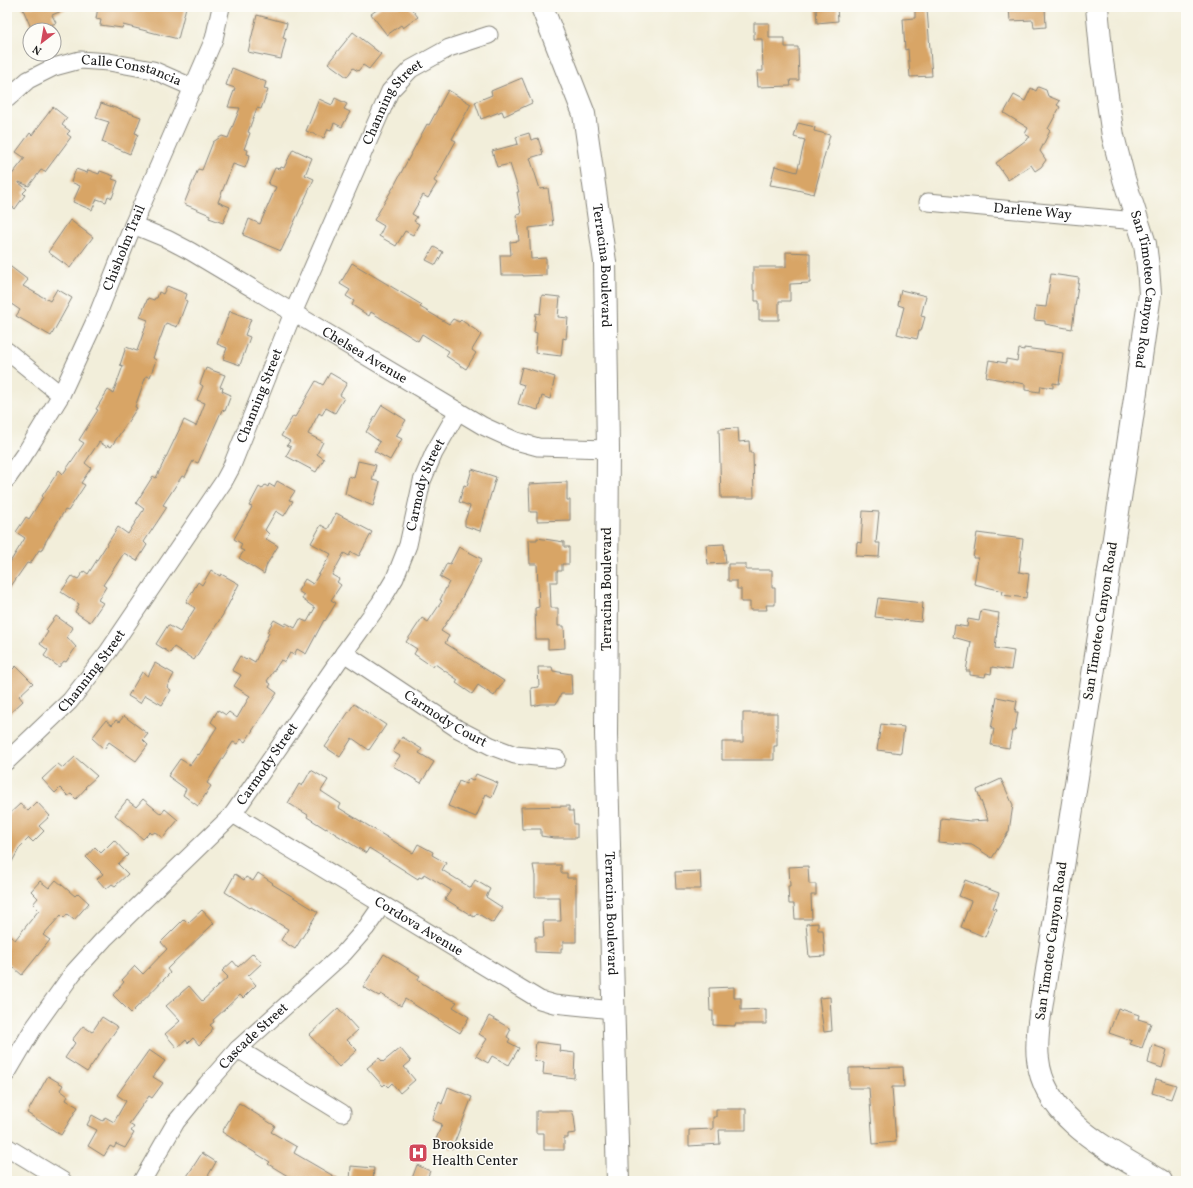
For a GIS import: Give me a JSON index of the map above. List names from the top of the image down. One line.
{"streets":{"main road":["Terracina Boulevard","San Timoteo Canyon Road"],"street":["Calle Constancia","Channing Street","Darlene Way","Chisholm Trail","Chelsea Avenue","Carmody Street","Carmody Court","Cordova Avenue","Cascade Street"]},"crossings":[["Calle Constancia","Chisholm Trail"],["Channing Street","Chelsea Avenue"],["Darlene Way","San Timoteo Canyon Road"],["Chisholm Trail","Chelsea Avenue"],["Terracina Boulevard","Chelsea Avenue"],["Terracina Boulevard","Cordova Avenue"],["Chelsea Avenue","Carmody Street"],["Carmody Street","Carmody Court"],["Carmody Street","Cordova Avenue"],["Cordova Avenue","Cascade Street"]],"places":{"hospital":["Brookside Health Center"]},"north":"bottom left"}
